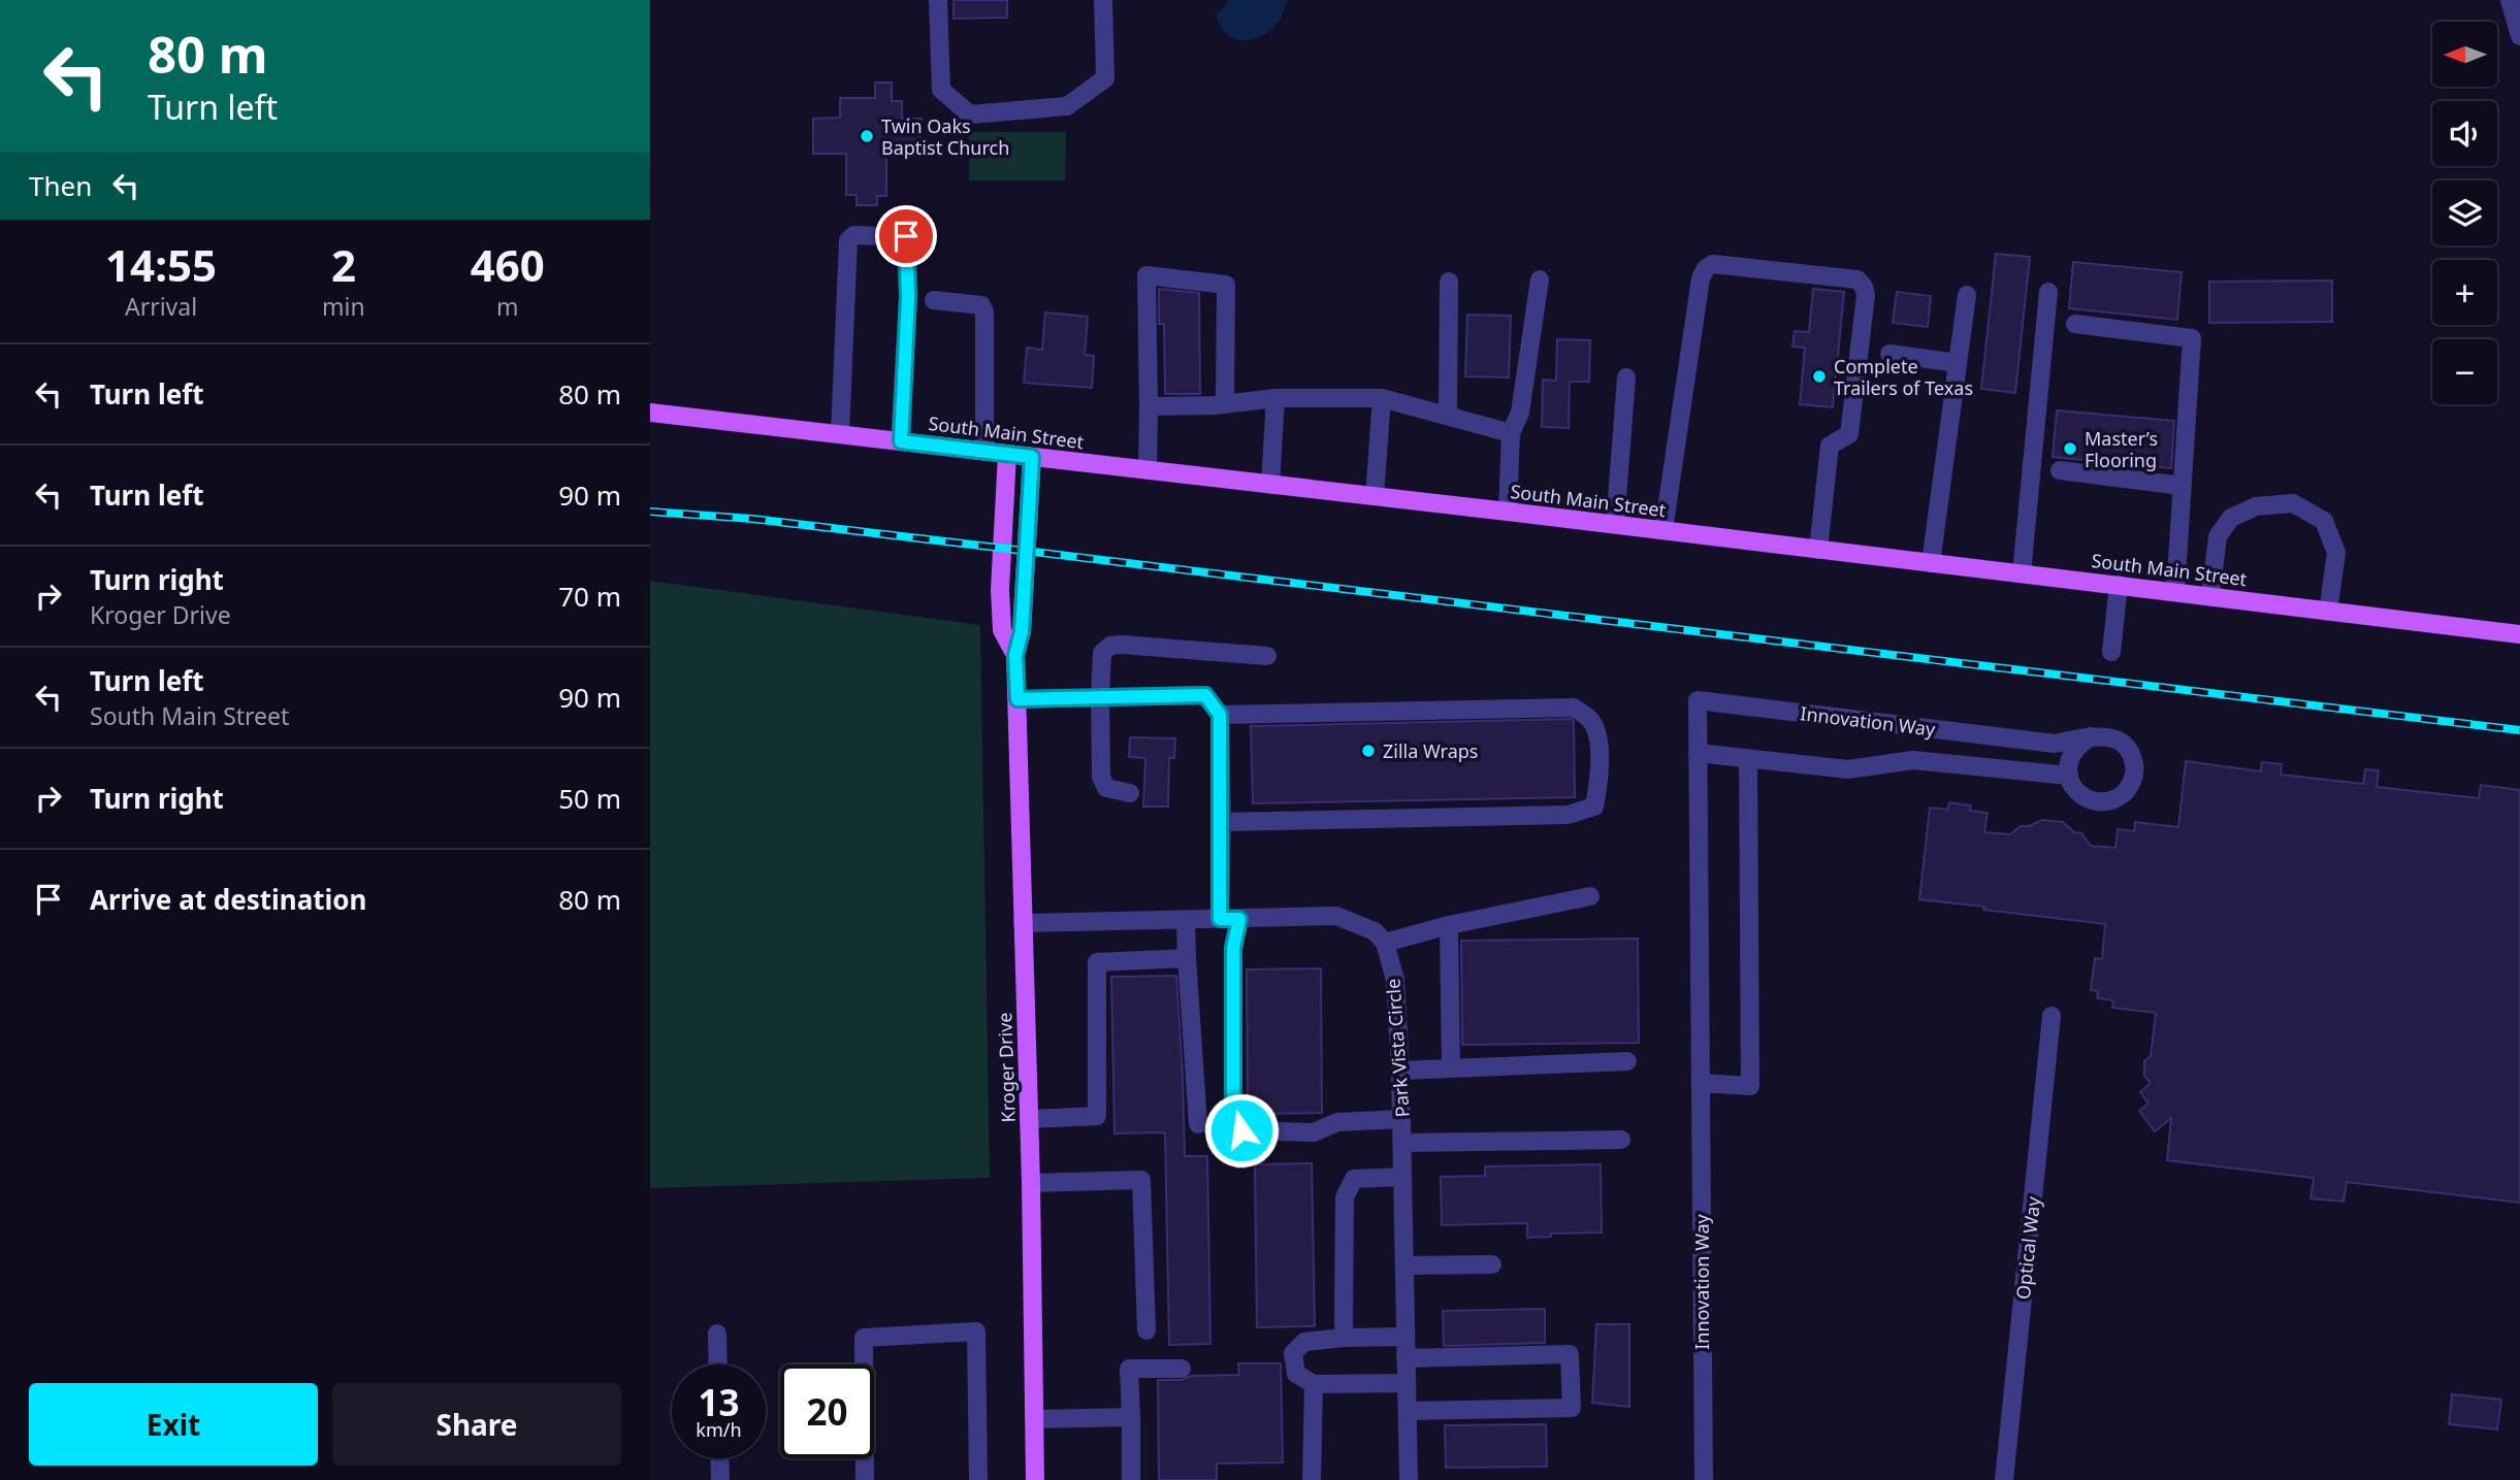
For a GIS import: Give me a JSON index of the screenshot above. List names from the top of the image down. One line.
{"streets":{"main road":["South Main Street","Kroger Drive"],"street":["Innovation Way","Park Vista Circle","Optical Way"]},"crossings":[["South Main Street","Kroger Drive"]],"places":["Twin Oaks Baptist Church","Complete Trailers of Texas","Master’s Flooring","Zilla Wraps"],"north":"left","page":{"turn":["80 m","Turn left"],"map_buttons":["+","−"],"then":"Then","eta":["14:55","Arrival","2","min","460","m"],"list":[{"name":"Turn left","value":"80 m"},{"name":"Turn left","value":"90 m"},{"name":"Turn right","note":"Kroger Drive","value":"70 m"},{"name":"Turn left","note":"South Main Street","value":"90 m"},{"name":"Turn right","value":"50 m"},{"name":"Arrive at destination","value":"80 m"}],"speed":"13 km/h","limit":"20","buttons":["Exit","Share"]}}
